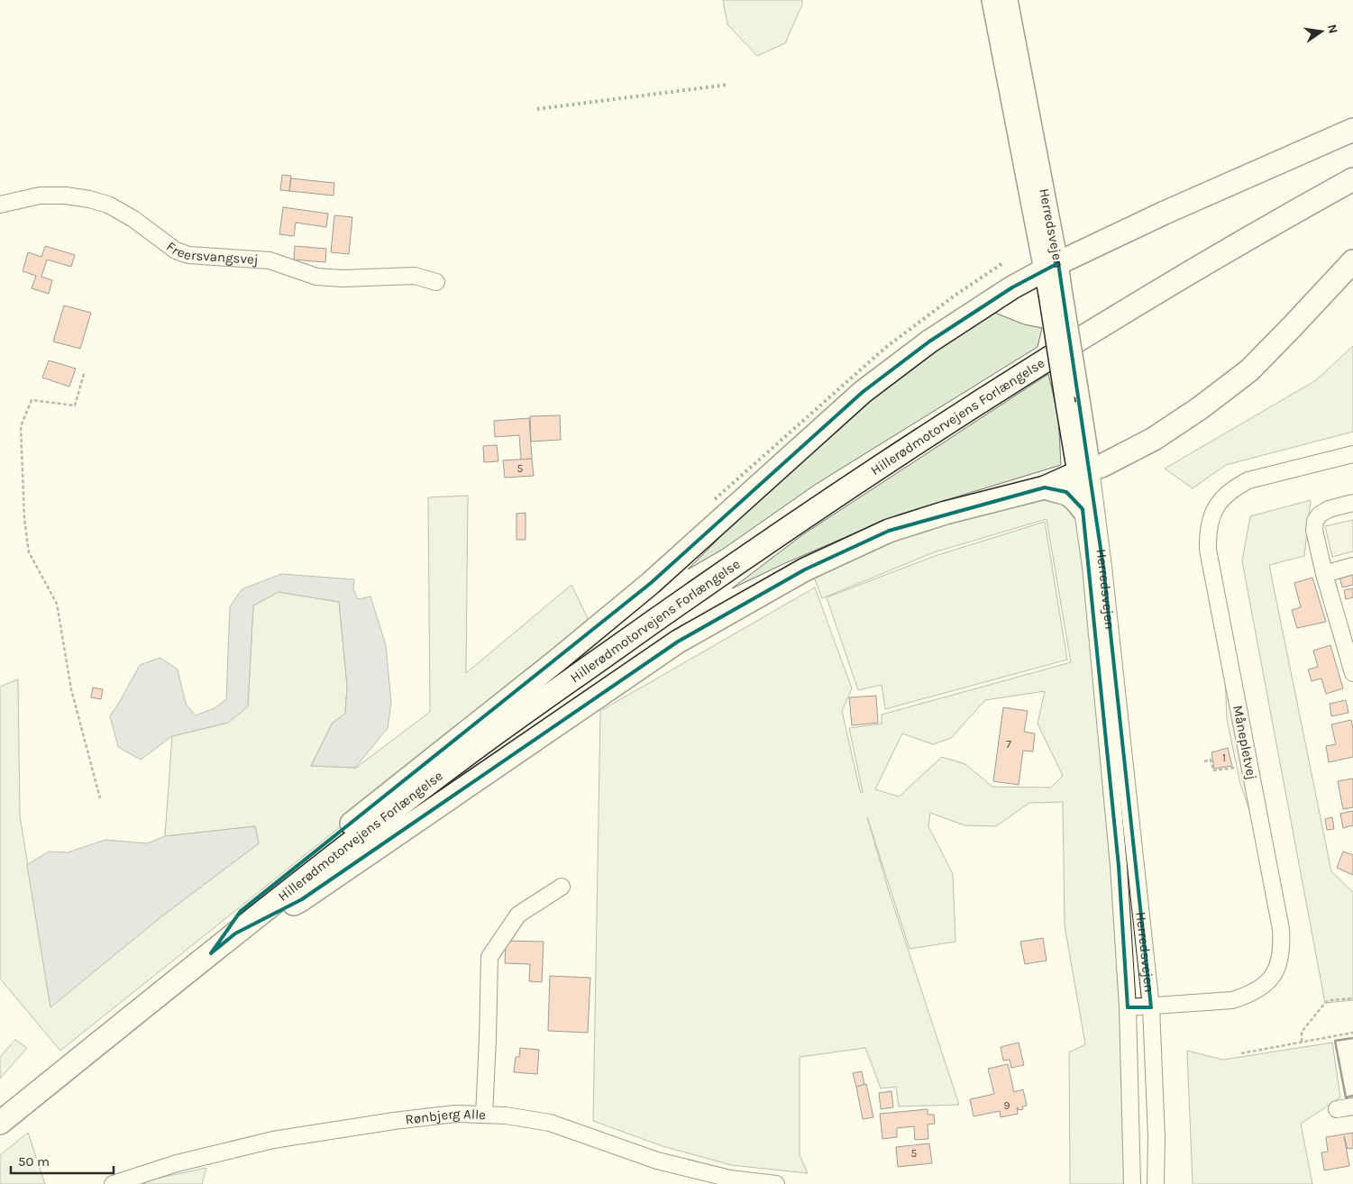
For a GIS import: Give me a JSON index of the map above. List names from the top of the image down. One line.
{"streets":{"highway":["Hillerødmotorvejens Forlængelse"],"main road":["Herredsvejen"],"street":["Freersvangsvej","Månepletvej","Rønbjerg Alle"]},"crossings":[["Herredsvejen","Månepletvej"]],"house_numbers":["5","7","1","9","5"],"scale_bar":"50 m","north":"right"}
